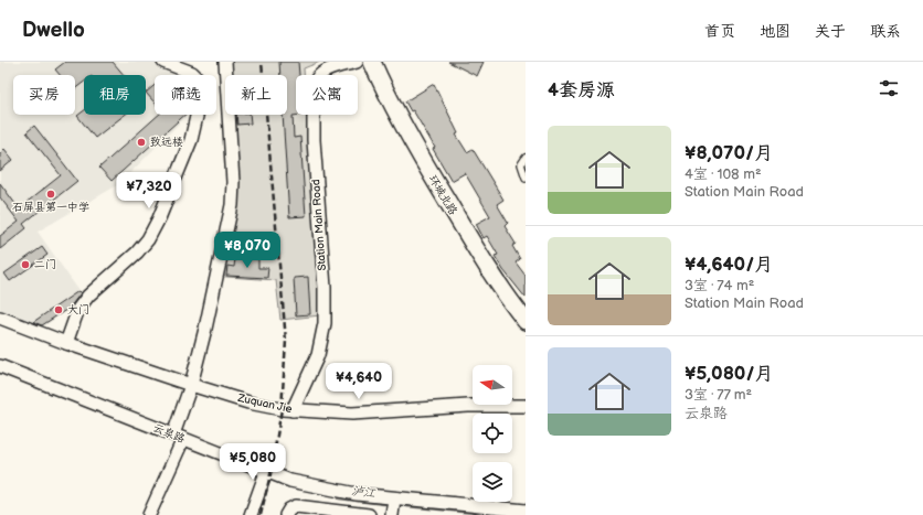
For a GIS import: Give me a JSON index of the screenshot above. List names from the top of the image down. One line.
{"streets":{"street":["环城北路","Station Main Road","Zuquan Jie","云泉路"]},"crossings":[["Station Main Road","Zuquan Jie"]],"water":["泸江"],"places":["致远楼","石屏县第一中学","二门","大门"],"north":"left","page":{"header":"Dwello","nav":["首页","地图","关于","联系"],"heading":"4套房源","chip":["买房","租房","筛选","新上","公寓"],"list":[{"name":"¥8,070/月","note":"4室 · 108 m² · Station Main Road"},{"name":"¥4,640/月","note":"3室 · 74 m² · Station Main Road"},{"name":"¥5,080/月","note":"3室 · 77 m² · 云泉路"}],"price":["¥7,320","¥8,070","¥4,640","¥5,080"]}}
